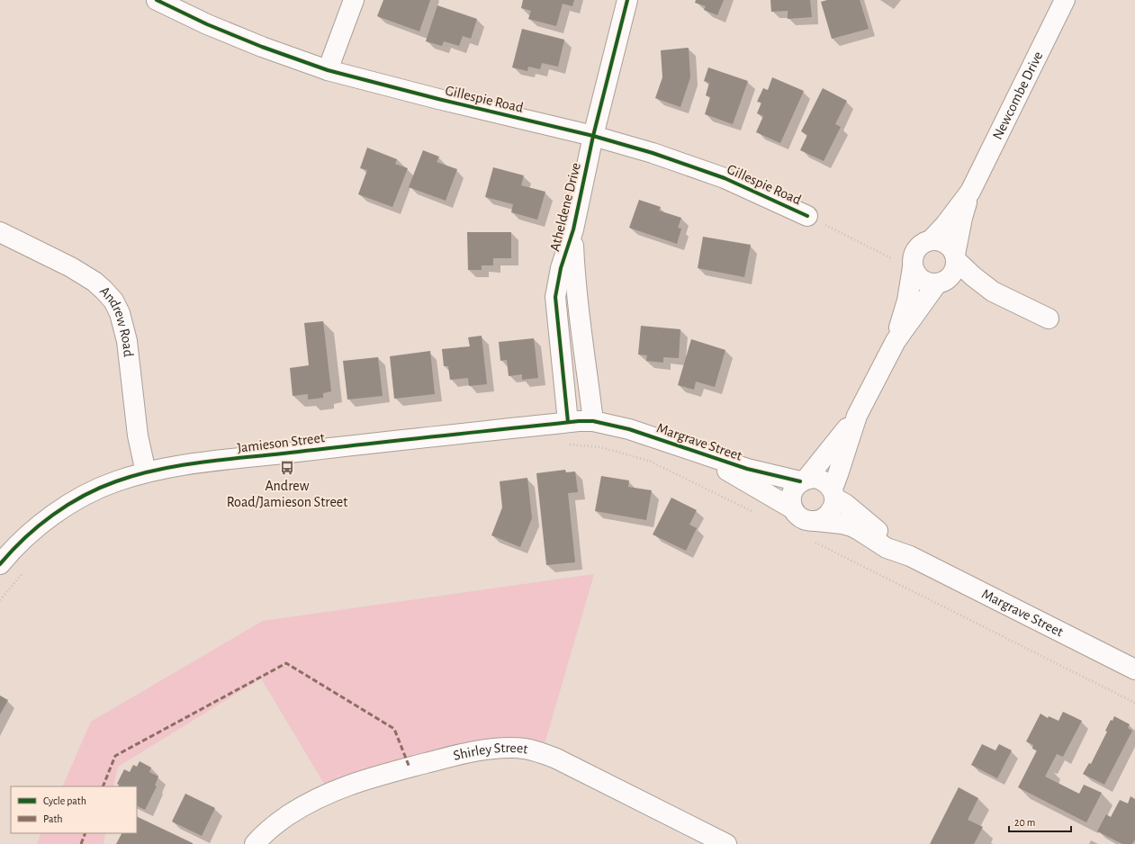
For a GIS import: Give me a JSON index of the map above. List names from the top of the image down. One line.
{"streets":{"street":["Newcombe Drive","Gillespie Road","Atheldene Drive","Andrew Road","Margrave Street","Jamieson Street","Shirley Street"]},"crossings":[["Gillespie Road","Atheldene Drive"],["Atheldene Drive","Margrave Street"],["Atheldene Drive","Jamieson Street"],["Andrew Road","Jamieson Street"],["Margrave Street","Jamieson Street"]],"places":{"bus stop":["Andrew Road/Jamieson Street"]},"legend":["Cycle path","Path"],"scale_bar":"20 m"}
